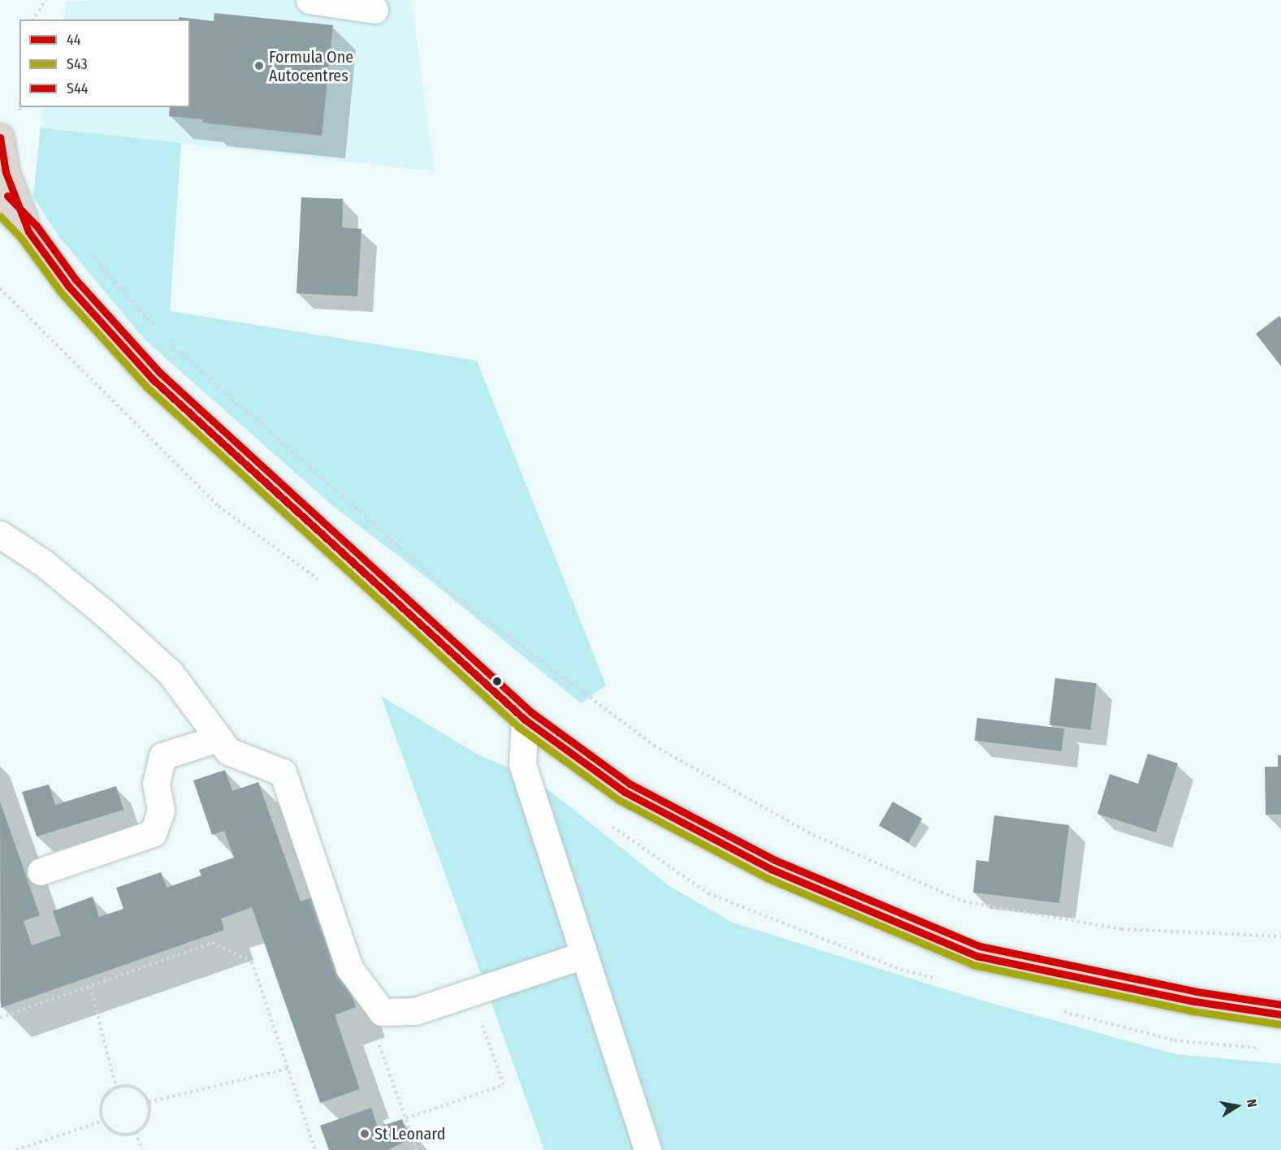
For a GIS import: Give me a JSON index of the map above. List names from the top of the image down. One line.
{"places":["Formula One Autocentres","St Leonard"],"lines":["transit line 44","transit line S44","transit line S43"],"legend":["44","S43","S44"],"north":"right"}
